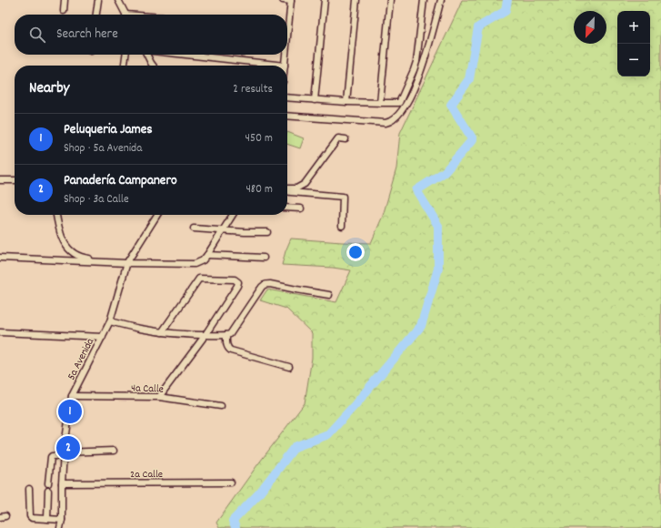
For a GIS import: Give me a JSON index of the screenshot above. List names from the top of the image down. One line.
{"streets":{"street":["5a Avenida","4a Calle","2a Calle"]},"crossings":[["5a Avenida","4a Calle"],["5a Avenida","2a Calle"]],"north":"bottom left","page":{"map_buttons":["+","−"],"search":"Search here","heading":["Nearby","2 results"],"list":[{"mark":"1","name":"Peluqueria James","note":"Shop · 5a Avenida","value":"450 m"},{"mark":"2","name":"Panadería Campanero","note":"Shop · 3a Calle","value":"480 m"}],"pins":["1","2"]}}
